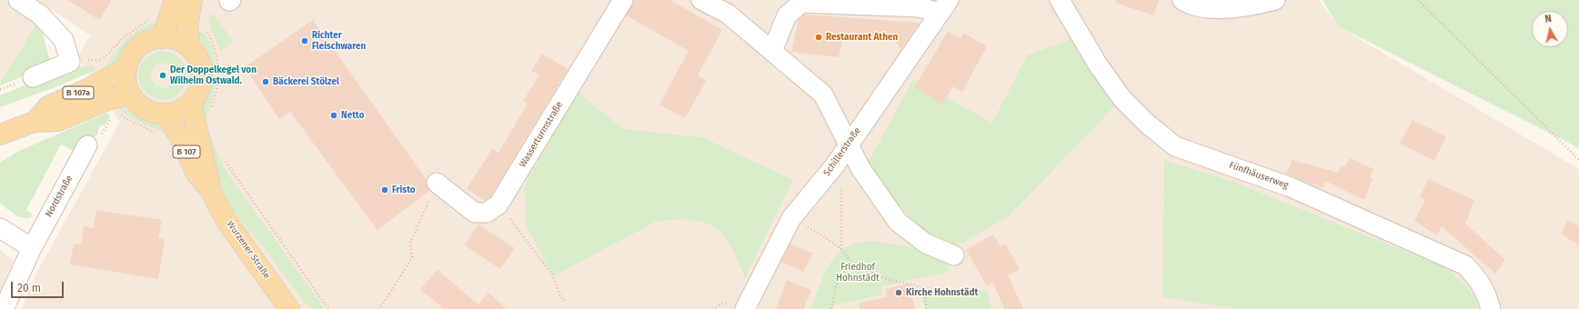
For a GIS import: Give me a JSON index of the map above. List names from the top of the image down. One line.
{"streets":{"main road":["B 107a","B 107","Wurzener Straße"],"street":["Wasserturmstraße","Schillerstraße","Fünfhäuserweg","Nordstraße"]},"crossings":[["B 107a","Wurzener Straße"]],"parks":["Friedhof Hohnstädt"],"places":["Restaurant Athen","Richter Fleischwaren","Der Doppelkegel von Wilhelm Ostwald.","Bäckerei Stölzel","Netto","Fristo","Kirche Hohnstädt"],"scale_bar":"20 m","north":"top"}
